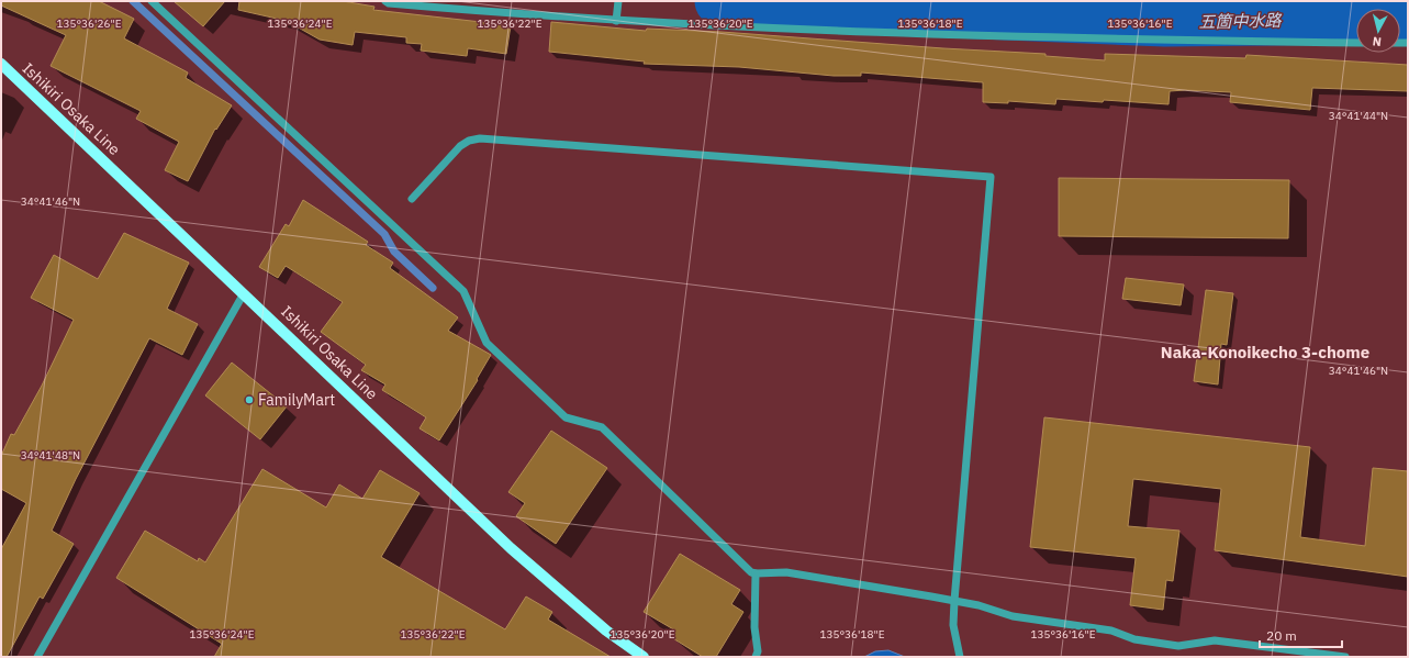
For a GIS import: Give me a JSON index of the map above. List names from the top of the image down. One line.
{"streets":{"main road":["Ishikiri Osaka Line"]},"districts":["Naka-Konoikecho 3-chome"],"water":["五箇中水路"],"places":["FamilyMart"],"scale_bar":"20 m","north":"bottom","coordinates":["135°36'26\"E","135°36'24\"E","135°36'22\"E","135°36'20\"E","135°36'18\"E","135°36'16\"E","34°41'44\"N","34°41'46\"N","34°41'48\"N"]}
